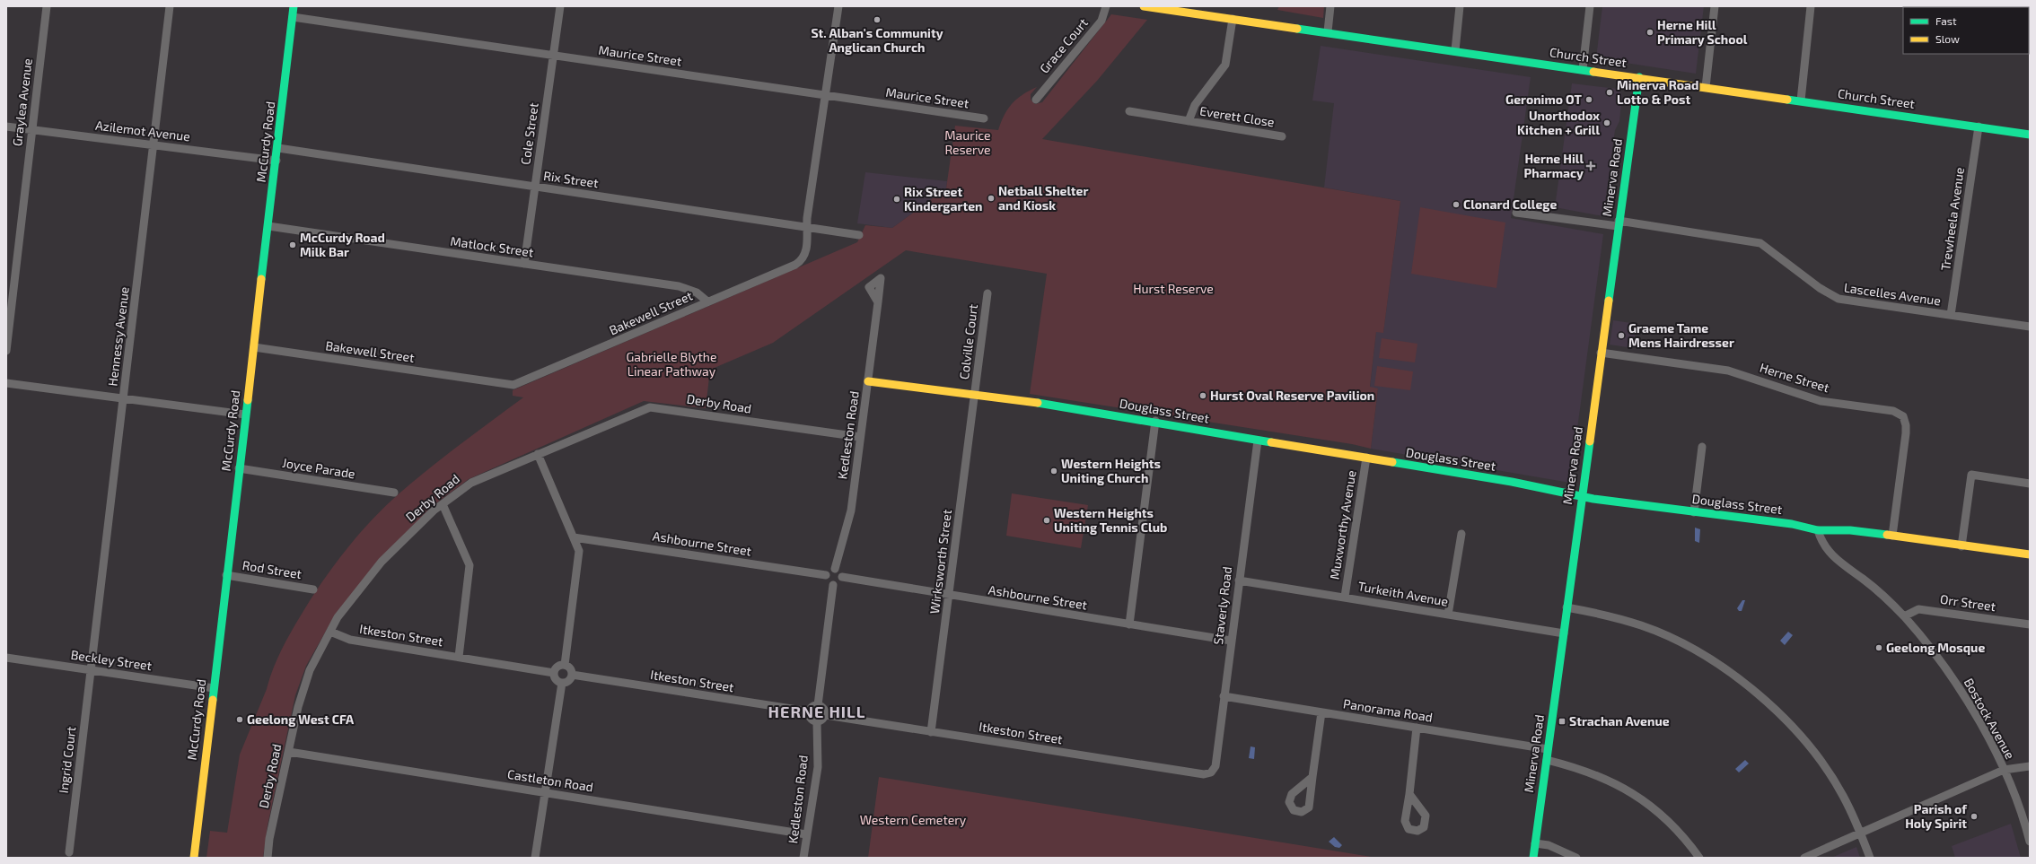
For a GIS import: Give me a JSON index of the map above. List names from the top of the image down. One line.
{"streets":{"street":["Grace Court","Maurice Street","Church Street","Graylea Avenue","Everett Close","Azilemot Avenue","Cole Street","McCurdy Road","Minerva Road","Rix Street","Trewheela Avenue","Matlock Street","Lascelles Avenue","Bakewell Street","Hennessy Avenue","Colville Court","Herne Street","Derby Road","Douglass Street","Kedleston Road","Joyce Parade","Muxworthy Avenue","Ashbourne Street","Wirksworth Street","Rod Street","Turkeith Avenue","Orr Street","Staverly Road","Itkeston Street","Beckley Street","Panorama Road","Bostock Avenue","Ingrid Court","Castleton Road"]},"crossings":[["Maurice Street","Cole Street"],["Maurice Street","McCurdy Road"],["Maurice Street","Bakewell Street"],["Church Street","Everett Close"],["Church Street","Minerva Road"],["Church Street","Trewheela Avenue"],["Graylea Avenue","Azilemot Avenue"],["Azilemot Avenue","McCurdy Road"],["Azilemot Avenue","Hennessy Avenue"],["Cole Street","Rix Street"],["Cole Street","Matlock Street"],["McCurdy Road","Rix Street"],["McCurdy Road","Matlock Street"],["McCurdy Road","Bakewell Street"],["McCurdy Road","Joyce Parade"],["McCurdy Road","Rod Street"],["McCurdy Road","Beckley Street"],["Minerva Road","Lascelles Avenue"],["Minerva Road","Herne Street"],["Minerva Road","Douglass Street"],["Minerva Road","Turkeith Avenue"],["Minerva Road","Panorama Road"],["Rix Street","Bakewell Street"],["Trewheela Avenue","Lascelles Avenue"],["Matlock Street","Bakewell Street"],["Hennessy Avenue","Beckley Street"],["Hennessy Avenue","Ingrid Court"],["Colville Court","Douglass Street"],["Colville Court","Wirksworth Street"],["Herne Street","Douglass Street"],["Derby Road","Kedleston Road"],["Derby Road","Itkeston Street"],["Derby Road","Castleton Road"],["Douglass Street","Kedleston Road"],["Douglass Street","Muxworthy Avenue"],["Douglass Street","Wirksworth Street"],["Douglass Street","Staverly Road"],["Douglass Street","Bostock Avenue"],["Kedleston Road","Ashbourne Street"],["Kedleston Road","Itkeston Street"],["Kedleston Road","Castleton Road"],["Muxworthy Avenue","Turkeith Avenue"],["Ashbourne Street","Wirksworth Street"],["Ashbourne Street","Staverly Road"],["Wirksworth Street","Itkeston Street"],["Turkeith Avenue","Staverly Road"],["Orr Street","Bostock Avenue"],["Staverly Road","Itkeston Street"],["Staverly Road","Panorama Road"],["Beckley Street","Ingrid Court"]],"districts":["HERNE HILL"],"parks":["Maurice Reserve","Hurst Reserve","Gabrielle Blythe Linear Pathway","Western Cemetery"],"places":{"other":["St. Alban's Community Anglican Church","Herne Hill Primary School","Minerva Road Lotto & Post","Geronimo OT","Unorthodox Kitchen + Grill","Netball Shelter and Kiosk","Rix Street Kindergarten","Clonard College","McCurdy Road Milk Bar","Graeme Tame Mens Hairdresser","Hurst Oval Reserve Pavilion","Western Heights Uniting Church","Western Heights Uniting Tennis Club","Geelong Mosque","Geelong West CFA","Parish of Holy Spirit"],"health":["Herne Hill Pharmacy"],"transit":["Strachan Avenue"]},"legend":["Fast","Slow"]}
